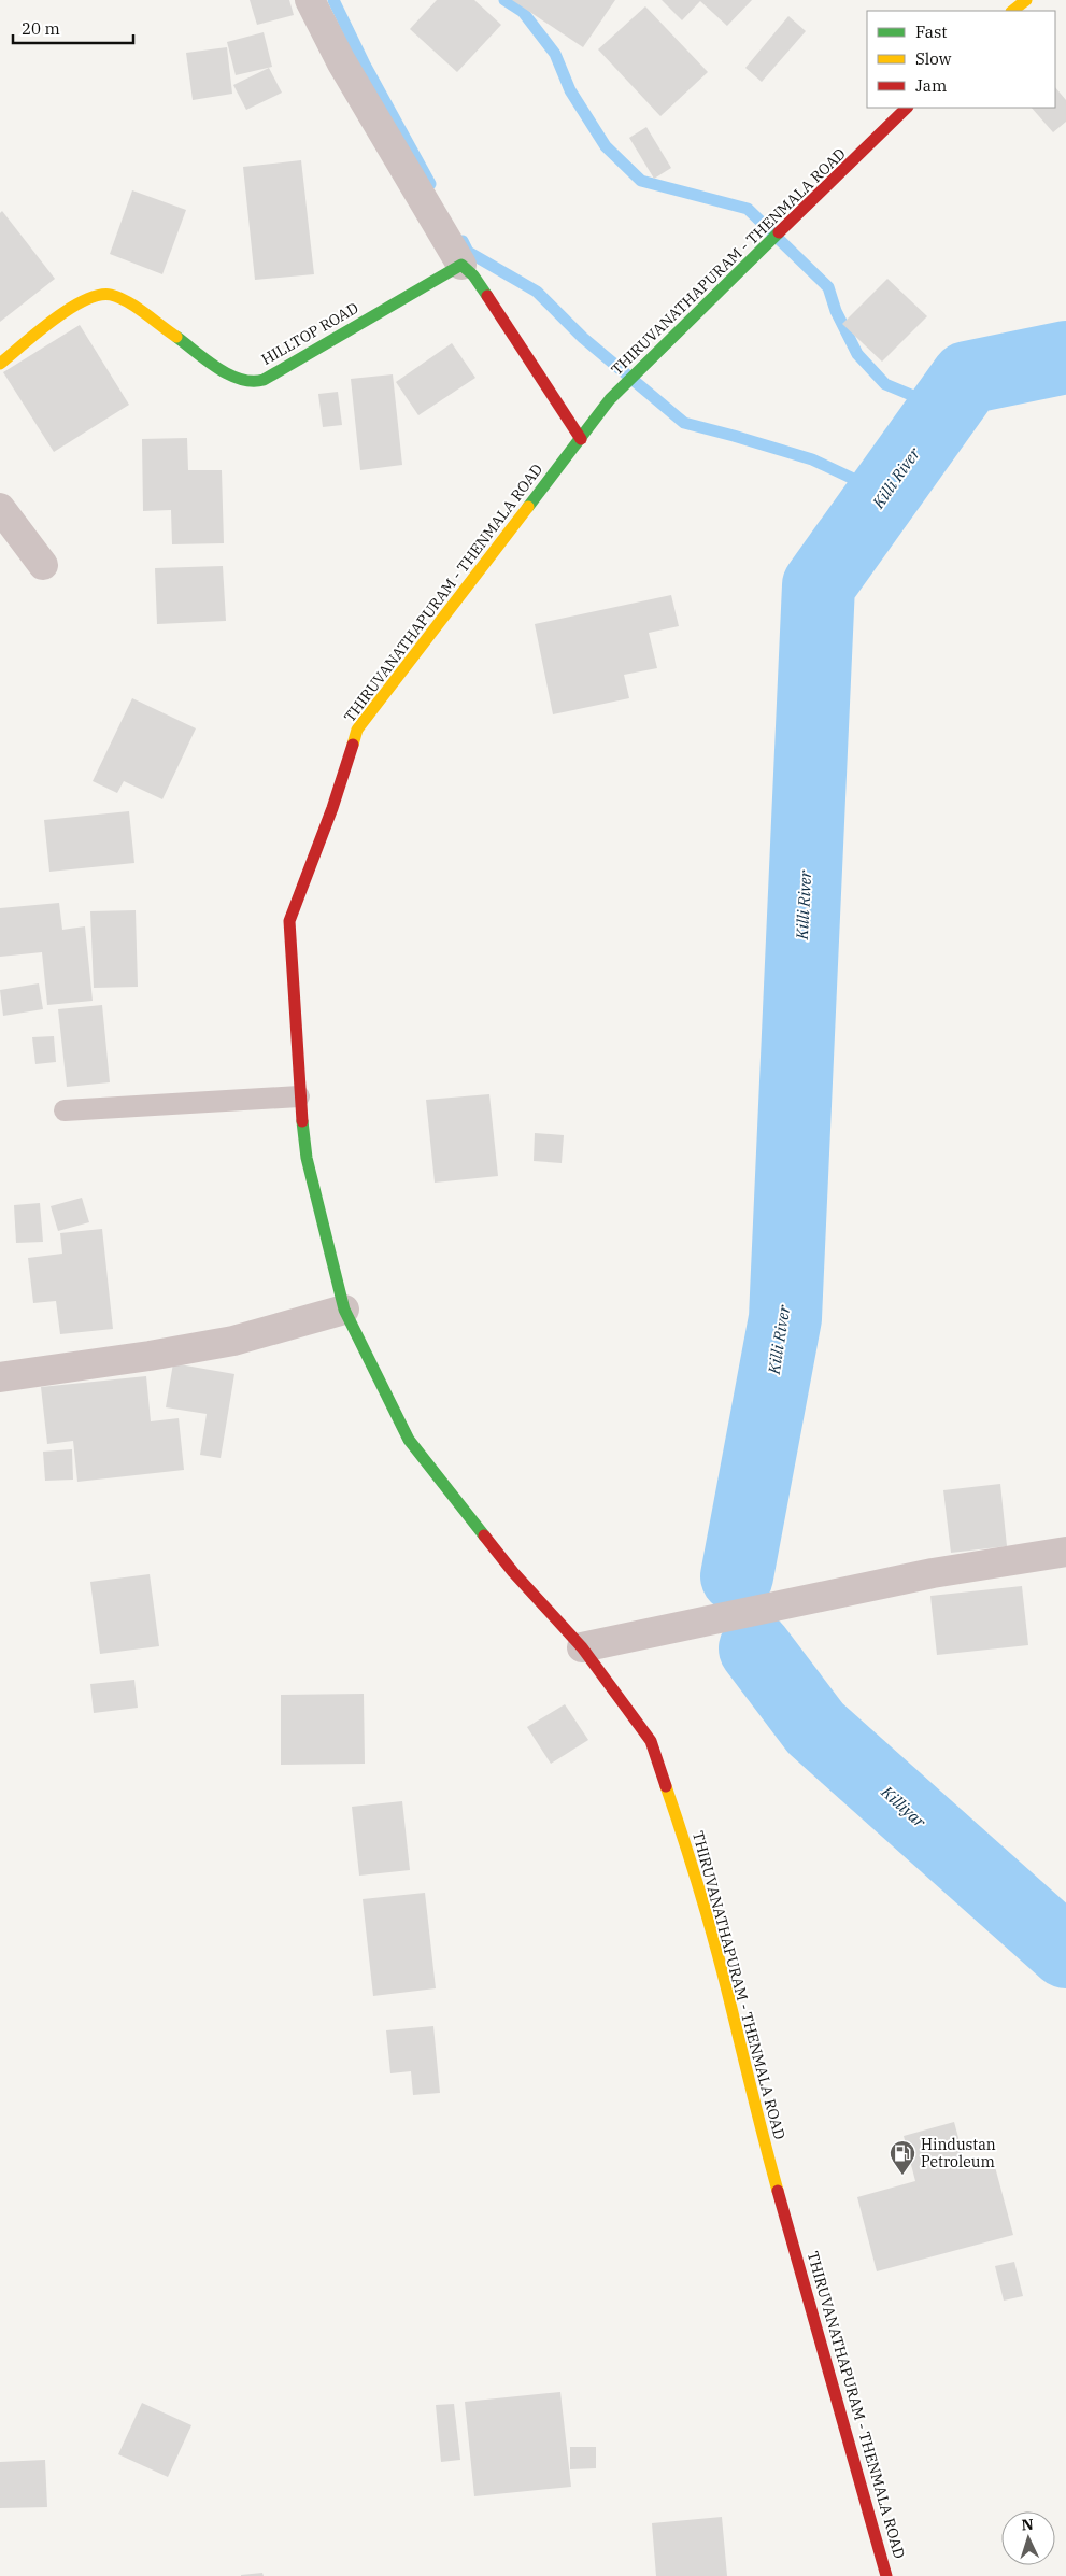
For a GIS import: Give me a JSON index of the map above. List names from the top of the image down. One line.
{"streets":{"main road":["THIRUVANATHAPURAM - THENMALA ROAD","HILLTOP ROAD"]},"water":["Killi River","Killiyar"],"places":{"fuel station":["Hindustan Petroleum"]},"legend":["Fast","Slow","Jam"],"scale_bar":"20 m","north":"top"}
